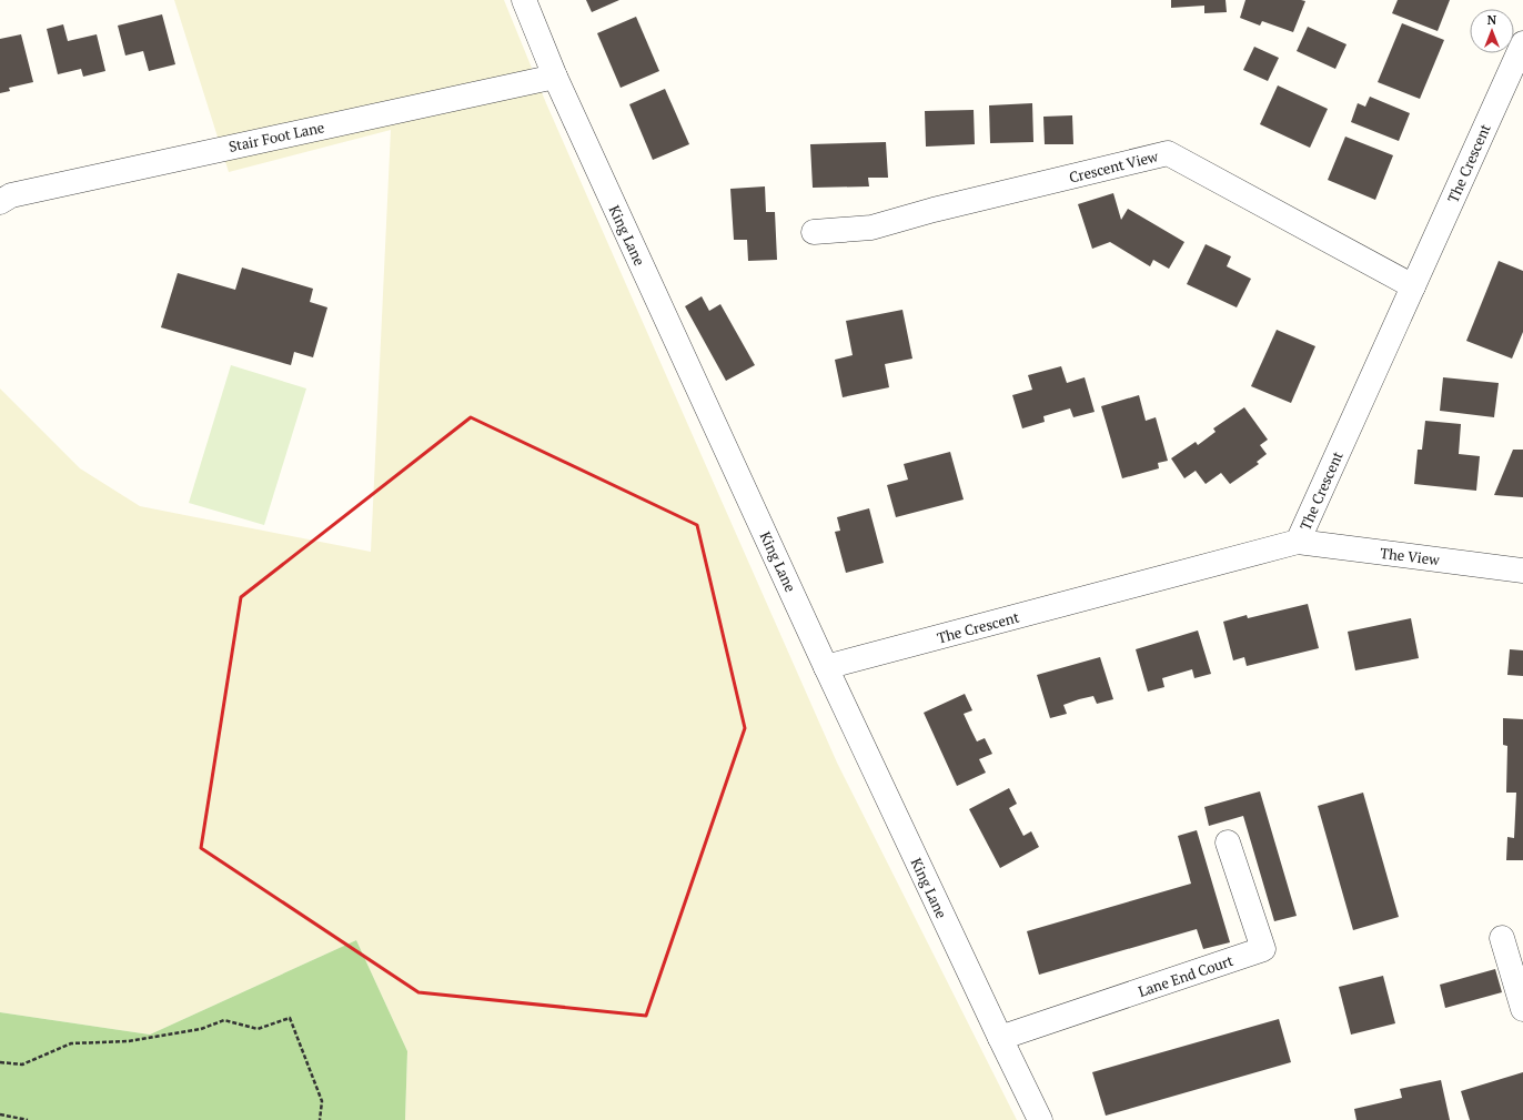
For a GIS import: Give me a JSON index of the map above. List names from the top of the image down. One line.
{"streets":{"street":["Stair Foot Lane","The Crescent","Crescent View","King Lane","The View","Lane End Court"]},"crossings":[["Stair Foot Lane","King Lane"],["The Crescent","Crescent View"],["The Crescent","King Lane"],["The Crescent","The View"],["King Lane","Lane End Court"]],"north":"top"}
